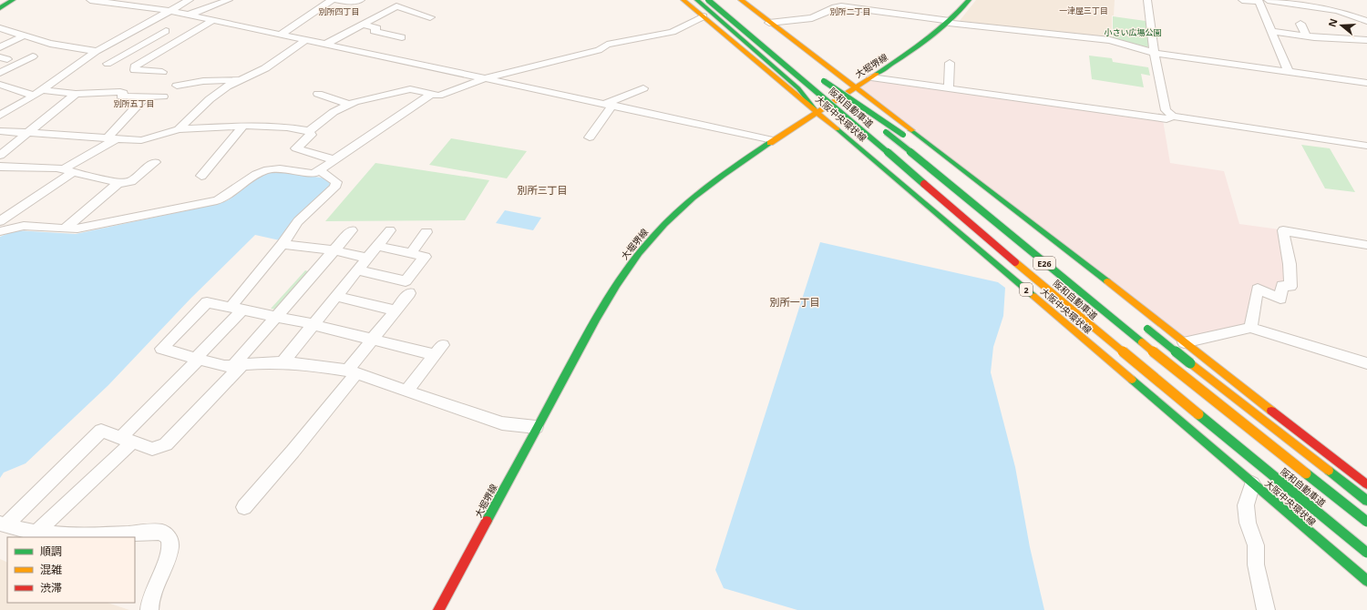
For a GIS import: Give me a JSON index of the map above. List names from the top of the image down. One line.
{"streets":{"main road":["大堀堺線","阪和自動車道","大阪中央環状線","E26","2"]},"crossings":[["大堀堺線","大阪中央環状線"]],"districts":["一津屋三丁目","別所四丁目","別所二丁目","別所五丁目","別所三丁目","別所一丁目"],"parks":["小さい広場公園"],"legend":["順調","混雑","渋滞"],"north":"left"}
